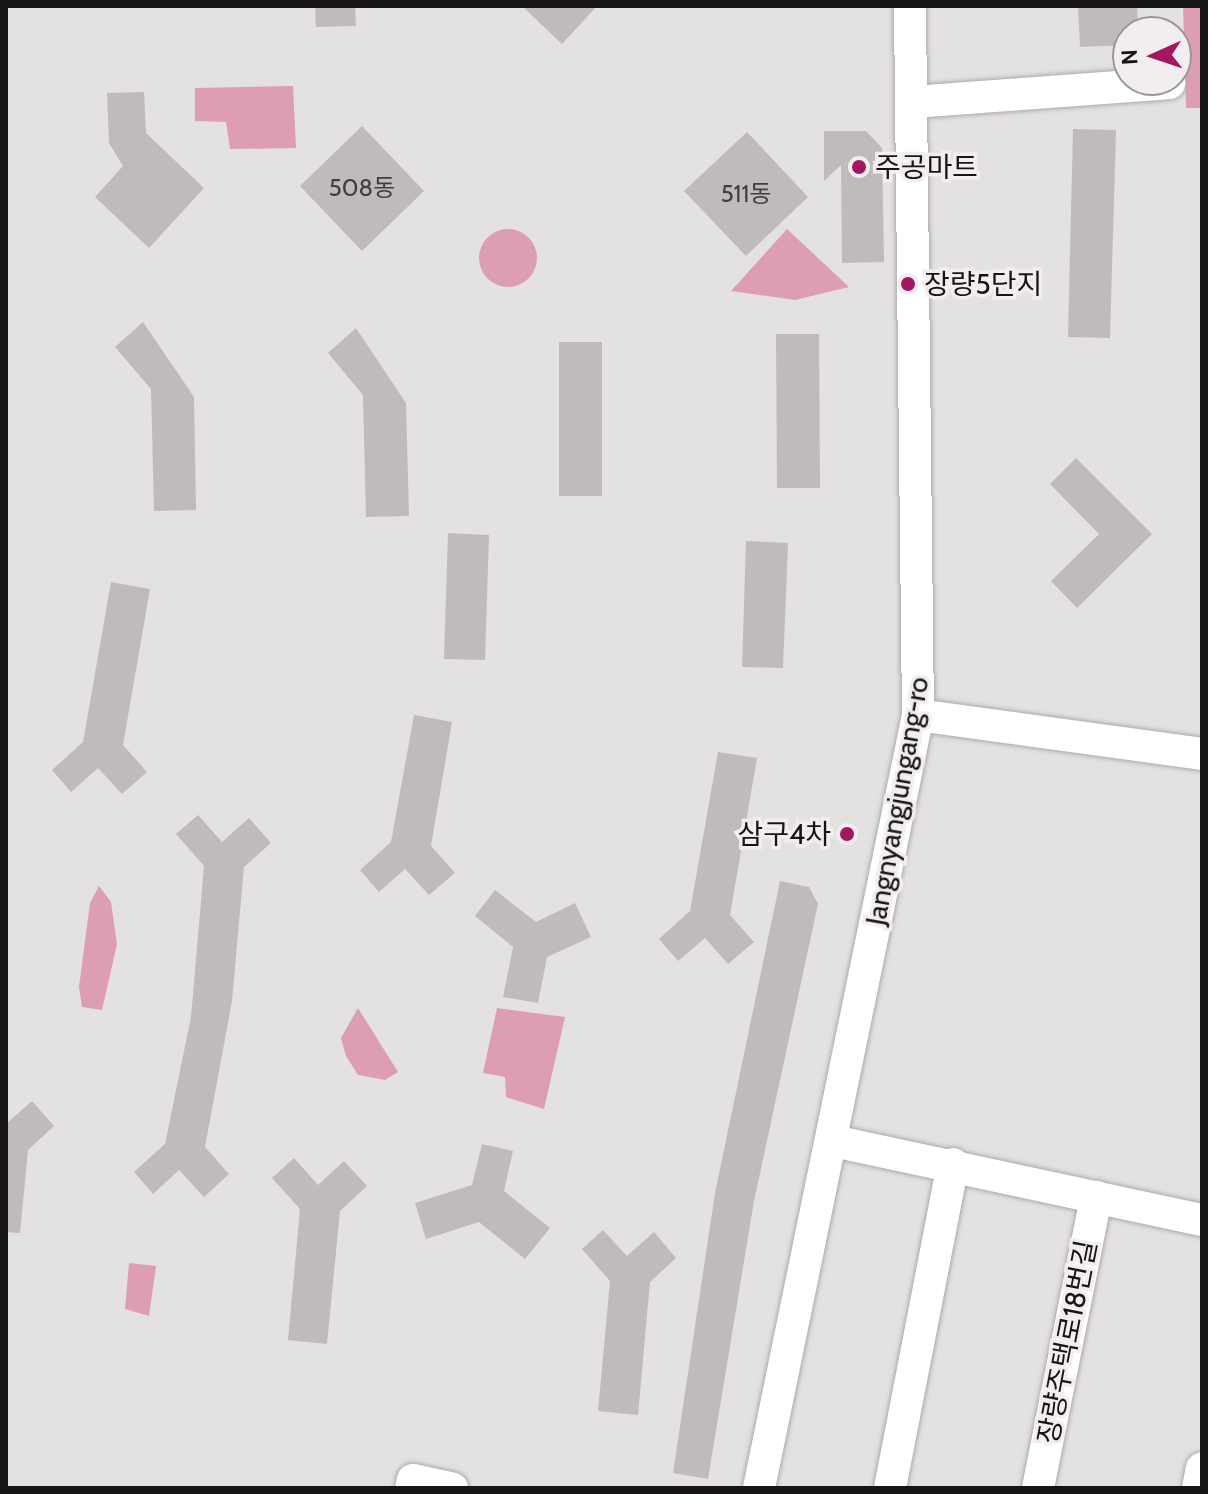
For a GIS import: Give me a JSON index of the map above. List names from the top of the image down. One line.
{"streets":{"street":["Jangnyangjungang-ro","장량주택로18번길"]},"places":["주공마트","장량5단지","삼구4차"],"house_numbers":["508동","511동"],"north":"left"}
